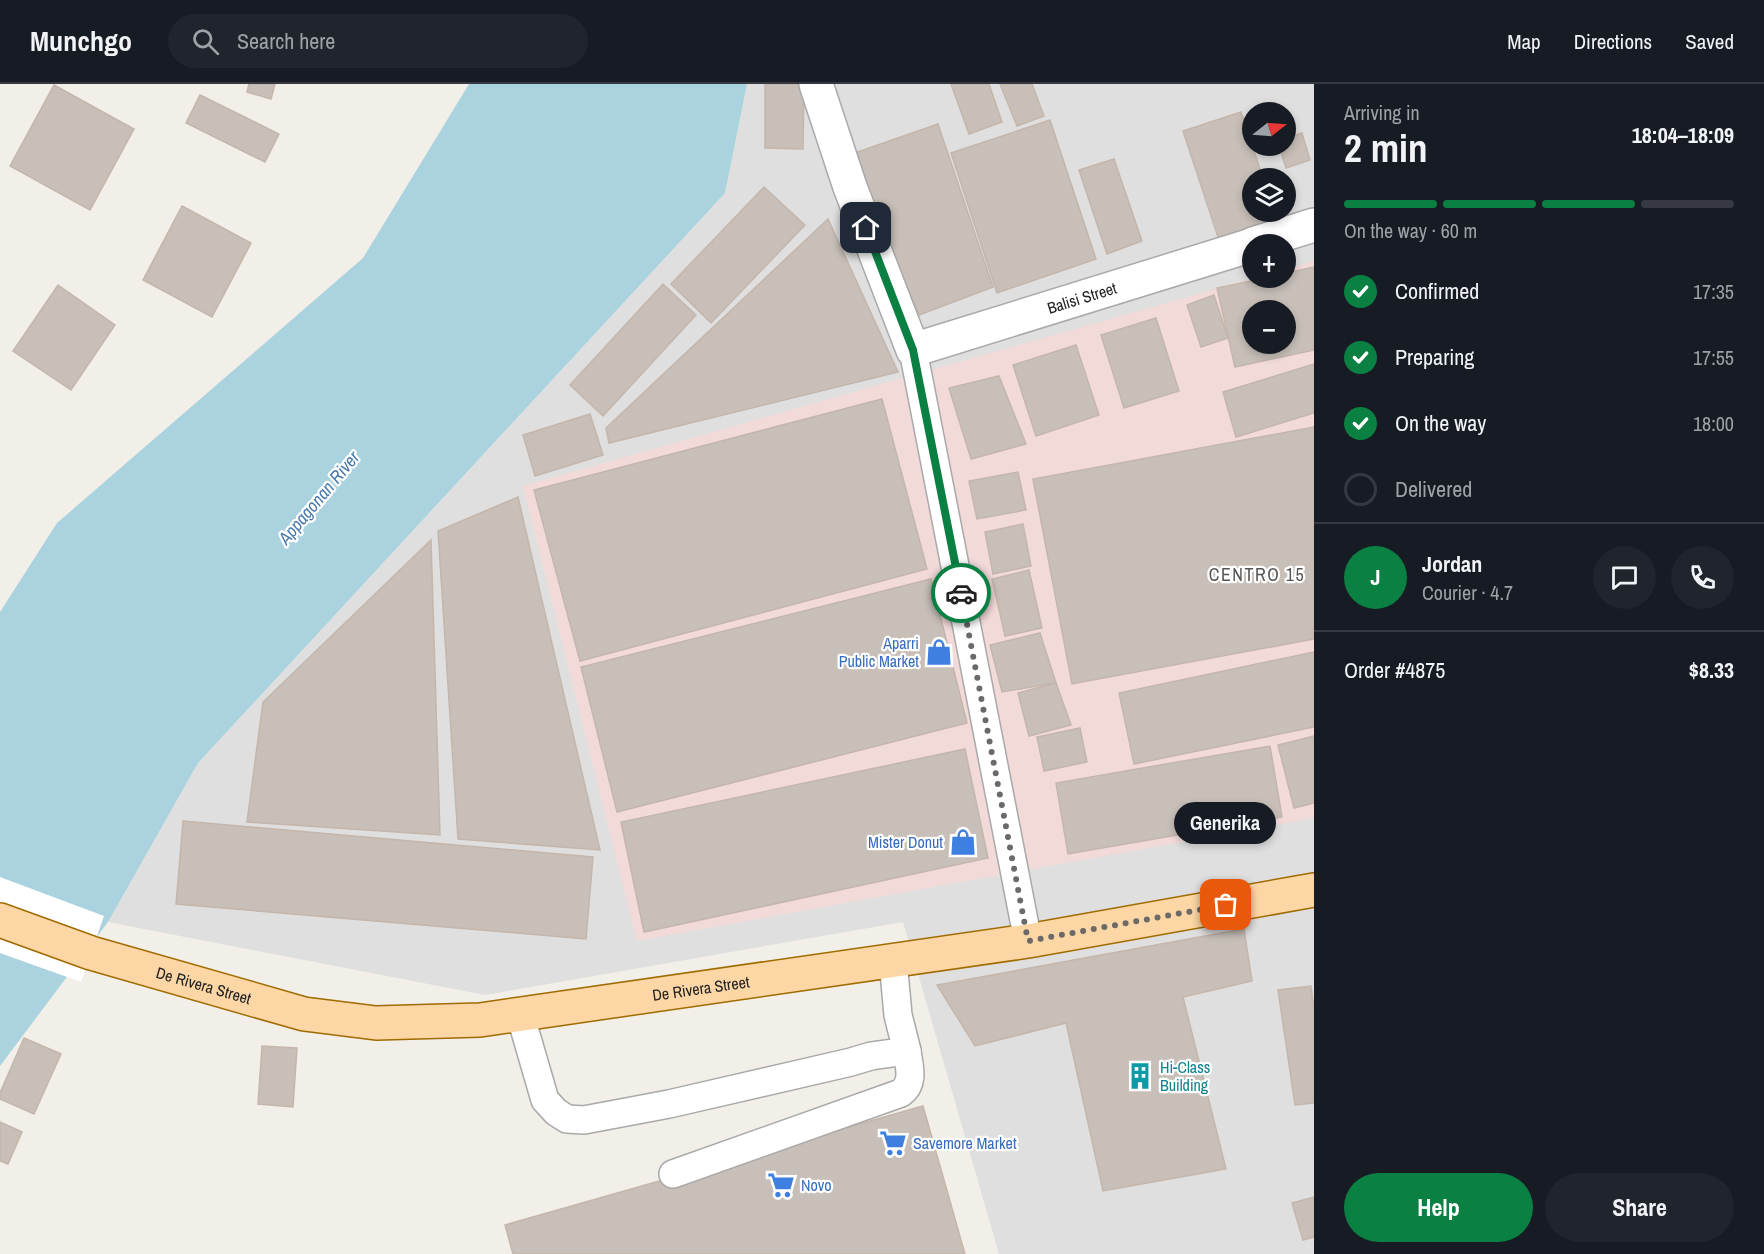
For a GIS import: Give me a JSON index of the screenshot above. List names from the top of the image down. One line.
{"streets":{"main road":["De Rivera Street"],"street":["Balisi Street"]},"districts":["CENTRO 15"],"water":["Appagonan River"],"places":{"shop":["Aparri Public Market","Mister Donut"],"other":["Generika"],"building":["Hi-Class Building"],"supermarket":["Savemore Market","Novo"]},"north":"right","page":{"header":"Munchgo","search":"Search here","nav":["Map","Directions","Saved"],"heading":["2 min","Arriving in","18:04–18:09"],"panel":["Jordan","Courier · 4.7","Order #4875","$8.33"],"map_buttons":["+","−"],"bar":"On the way · 60 m","list":[["Confirmed","17:35"],["Preparing","17:55"],["On the way","18:00"],"Delivered"],"round":"J","bubble":"Generika","buttons":["Help","Share"]}}
